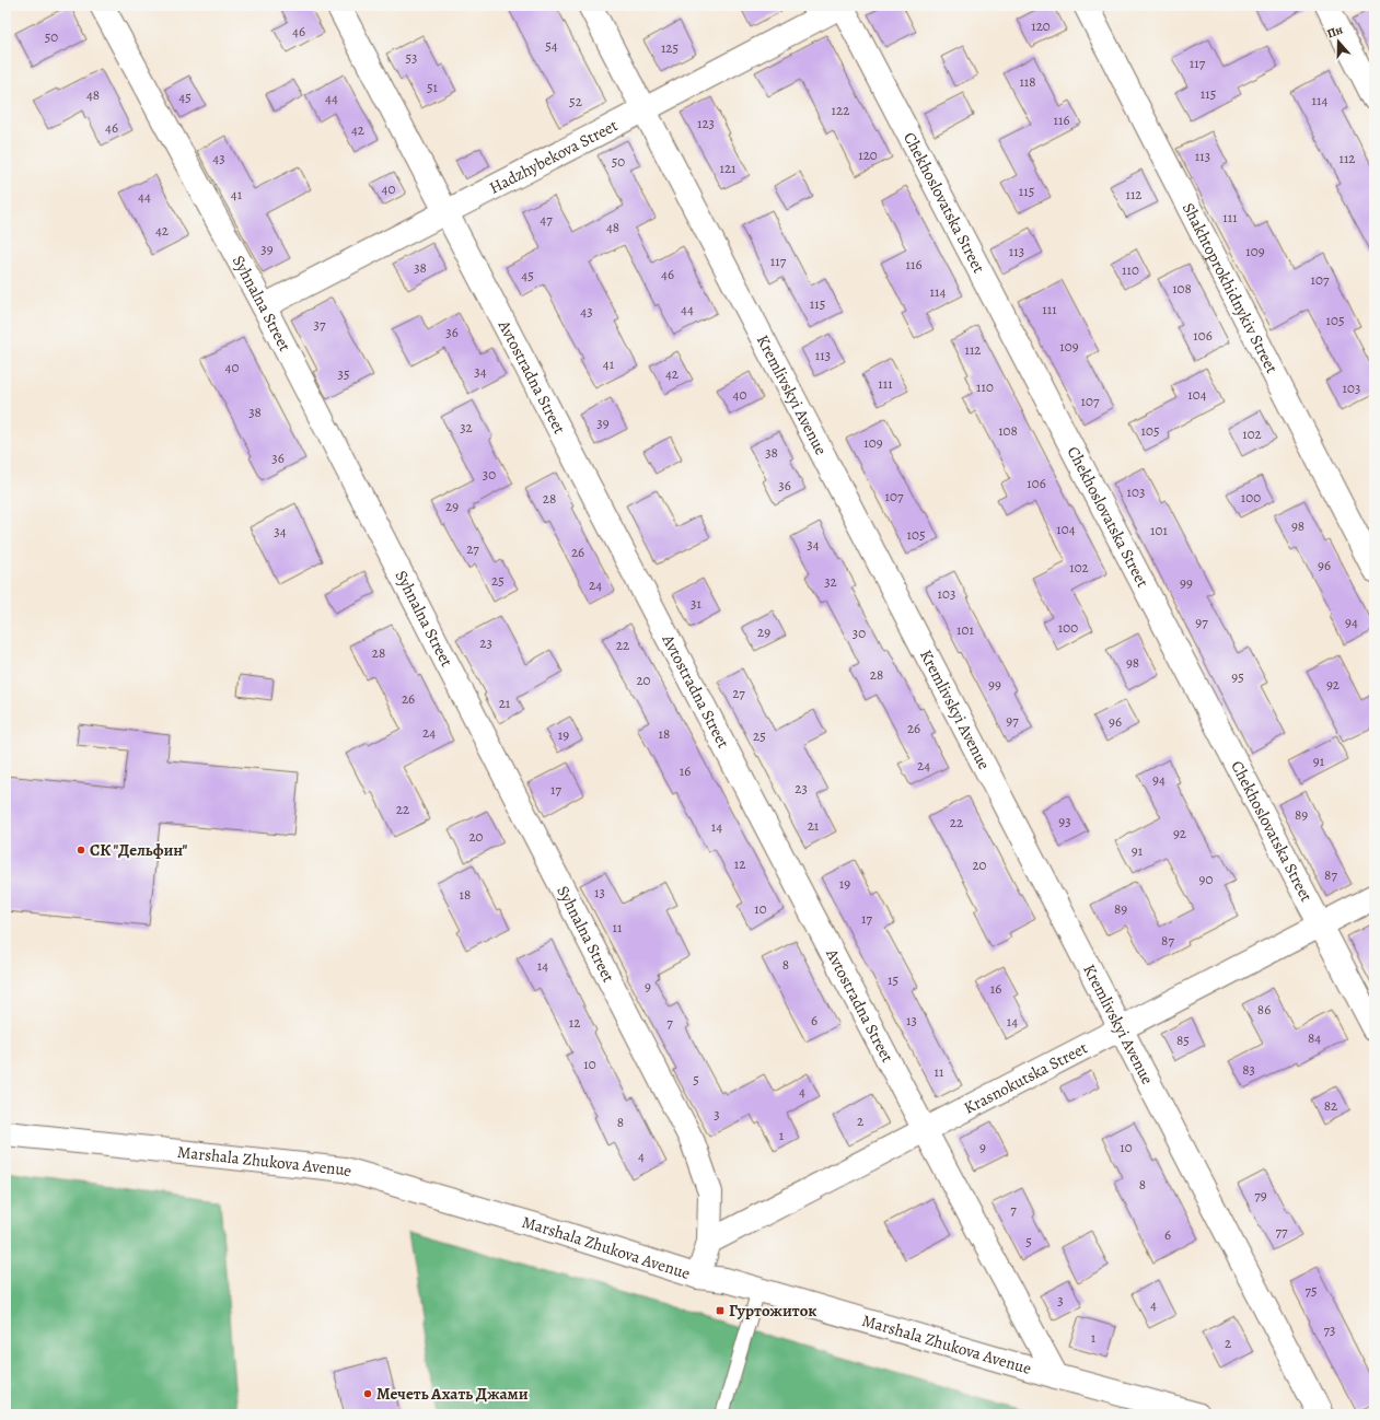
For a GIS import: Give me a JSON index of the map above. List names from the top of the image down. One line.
{"streets":{"street":["Hadzhybekova Street","Chekhoslovatska Street","Shakhtoprokhidnykiv Street","Syhnalna Street","Avtostradna Street","Kremlivskyi Avenue","Krasnokutska Street","Marshala Zhukova Avenue"]},"crossings":[["Hadzhybekova Street","Chekhoslovatska Street"],["Hadzhybekova Street","Syhnalna Street"],["Hadzhybekova Street","Avtostradna Street"],["Hadzhybekova Street","Kremlivskyi Avenue"],["Chekhoslovatska Street","Krasnokutska Street"],["Syhnalna Street","Krasnokutska Street"],["Avtostradna Street","Krasnokutska Street"],["Avtostradna Street","Marshala Zhukova Avenue"],["Kremlivskyi Avenue","Krasnokutska Street"]],"places":{"other":["СК \"Дельфин\"","Мечеть Ахать Джами"],"transit":["Гуртожиток"]},"house_numbers":["120","46","50","54","125","53","117","118","51","115","48","45","44","114","52","122","116","123","46","42","120","113","43","112","50","121","40","115","41","112","44","111","47","48","42","39","113","109","117","116","38","110","46","45","107","108","114","115","44","111","43","105","37","36","106","109","112","113","41","40","34","35","42","111","110","103","40","104","107","38","39","32","108","105","102","109","38","36","30","106","36","103","107","100","28","29","98","104","101","34","105","34","27","26","96","102","25","32","99","24","103","31","97","94","100","101","29","30","23","22","28","98","28","95","20","99","92","27","26","21","97","96","26","24","18","19","25","91","24","16","94","23","17","22","89","93","22","21","14","92","20","91","12","20","87","90","19","13","18","10","89","17","11","87","8","14","15","9","16","86","6","13","14","12","7","84","85","10","83","11","5","4","82","3","2","8","1","9","10","4","8","79","7","77","6","5","75","3","4","73","1","2"],"north":"top"}
